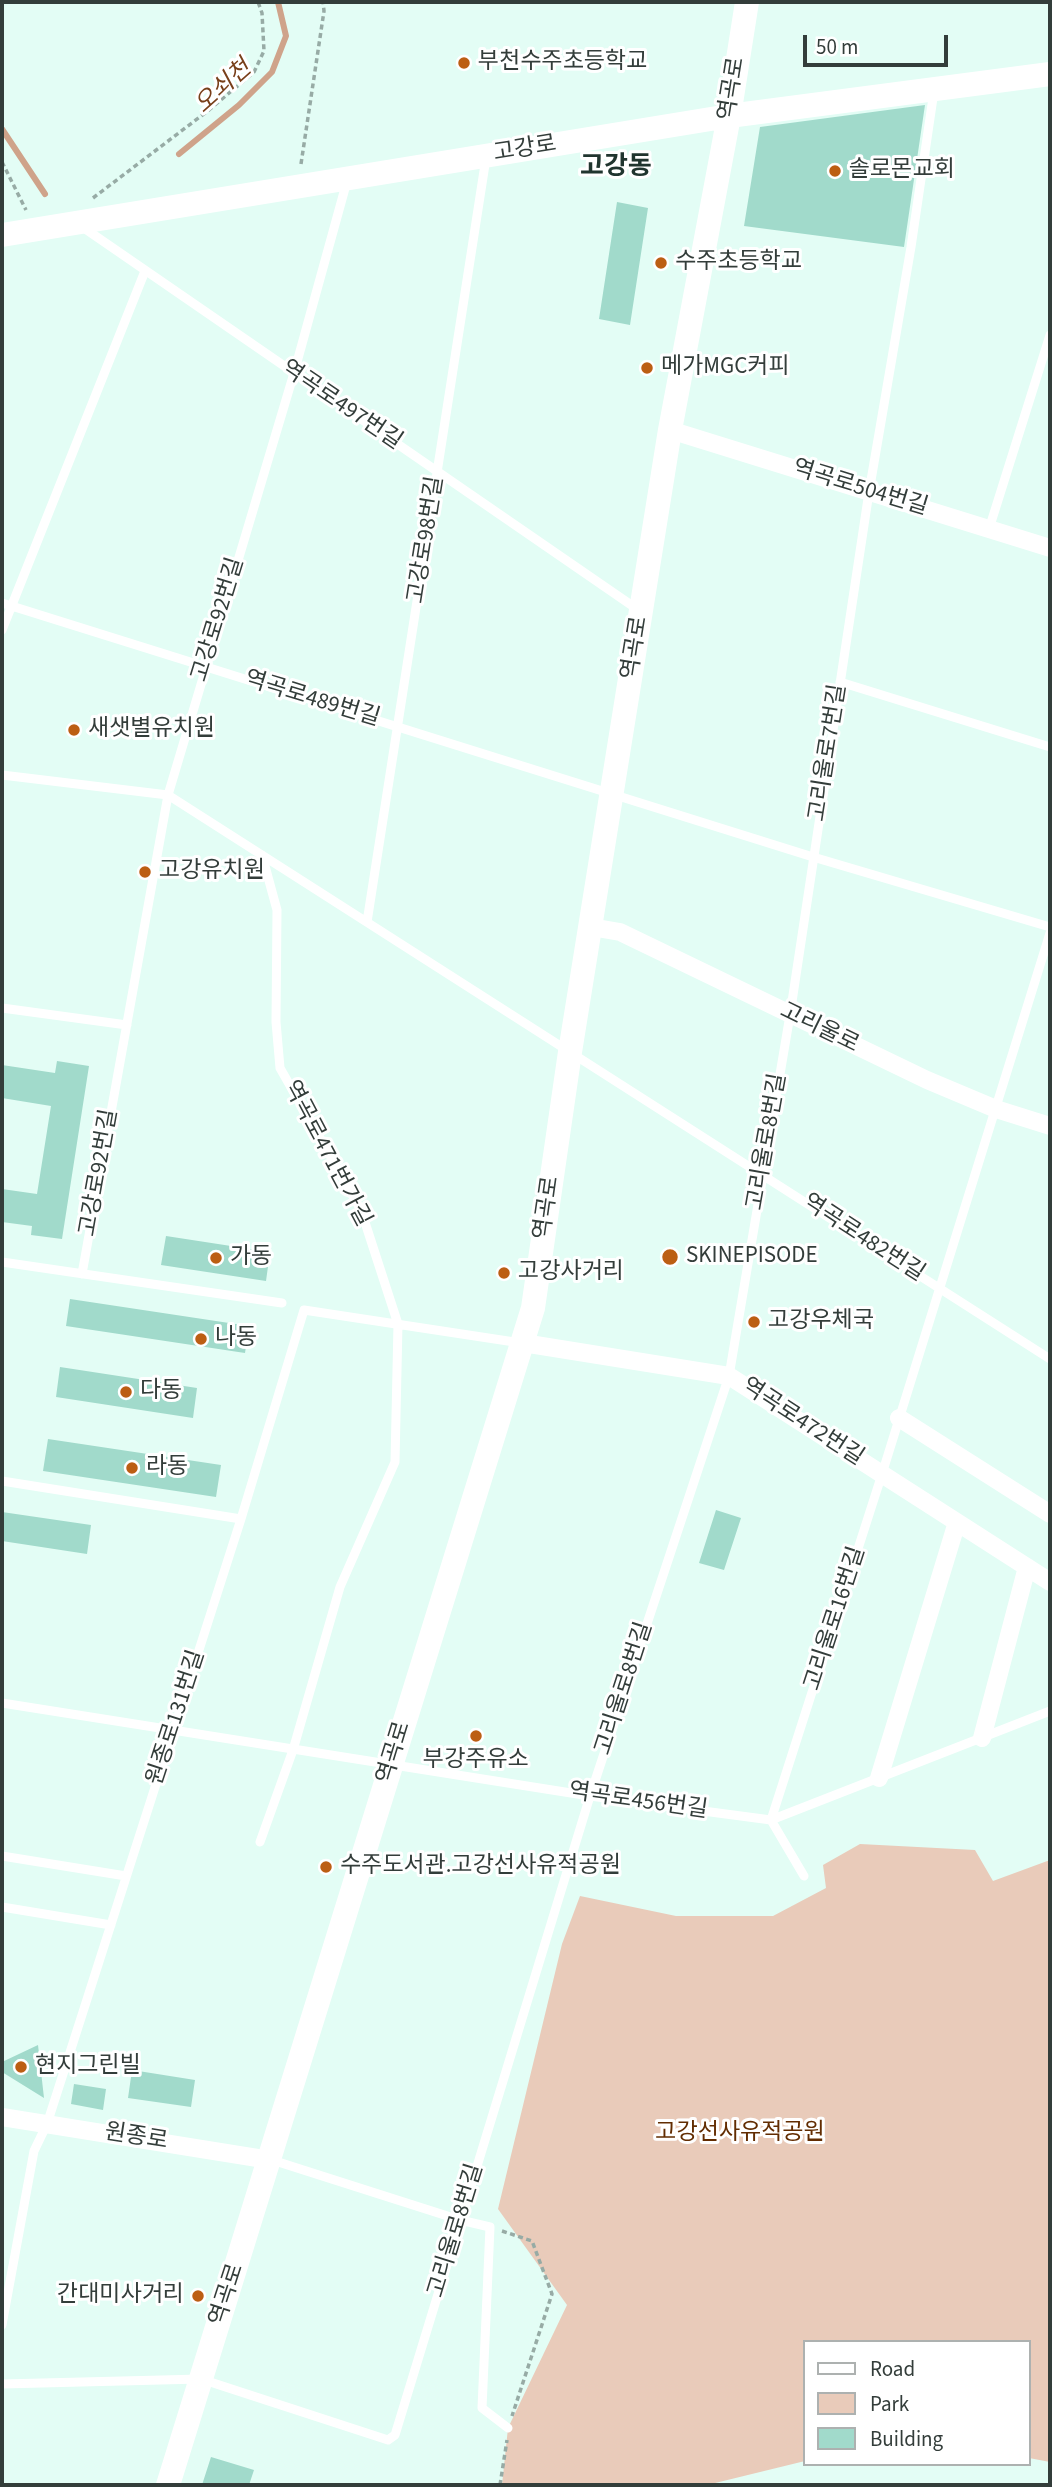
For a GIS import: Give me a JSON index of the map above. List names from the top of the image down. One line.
{"streets":{"street":["역곡로","고강로","역곡로504번길","고리울로","역곡로472번길","원종로"],"lane":["역곡로497번길","고강로98번길","고강로92번길","역곡로489번길","고리울로7번길","고리울로8번길","역곡로471번가길","역곡로482번길","고리울로16번길","원종로131번길","역곡로456번길"]},"crossings":[["역곡로","고강로"],["역곡로","역곡로497번길"],["역곡로","역곡로504번길"],["역곡로","역곡로489번길"],["역곡로","고리울로"],["역곡로","고리울로8번길"],["역곡로","역곡로482번길"],["역곡로","역곡로472번길"],["역곡로","역곡로456번길"],["역곡로","원종로"],["고강로","역곡로497번길"],["고강로","고강로98번길"],["고강로","고강로92번길"],["고강로","고리울로7번길"],["역곡로497번길","고강로98번길"],["역곡로497번길","고강로92번길"],["역곡로504번길","고리울로7번길"],["고강로98번길","역곡로489번길"],["고강로98번길","역곡로482번길"],["고강로92번길","역곡로489번길"],["고강로92번길","역곡로482번길"],["역곡로489번길","고리울로7번길"],["고리울로7번길","고리울로"],["고리울로7번길","고리울로8번길"],["고리울로","고리울로8번길"],["고리울로","고리울로16번길"],["고리울로8번길","역곡로482번길"],["고리울로8번길","역곡로472번길"],["고리울로8번길","역곡로456번길"],["역곡로471번가길","역곡로482번길"],["역곡로471번가길","원종로131번길"],["역곡로471번가길","역곡로456번길"],["역곡로482번길","고리울로16번길"],["역곡로472번길","고리울로16번길"],["고리울로16번길","역곡로456번길"],["원종로131번길","역곡로456번길"],["원종로131번길","원종로"]],"districts":["고강동"],"water":["오쇠천"],"parks":["고강선사유적공원"],"places":["부천수주초등학교","솔로몬교회","수주초등학교","메가MGC커피","새샛별유치원","고강유치원","SKINEPISODE","가동","고강사거리","고강우체국","나동","다동","라동","부강주유소","수주도서관.고강선사유적공원","현지그린빌","간대미사거리"],"legend":["Road","Park","Building"],"scale_bar":"50 m"}
